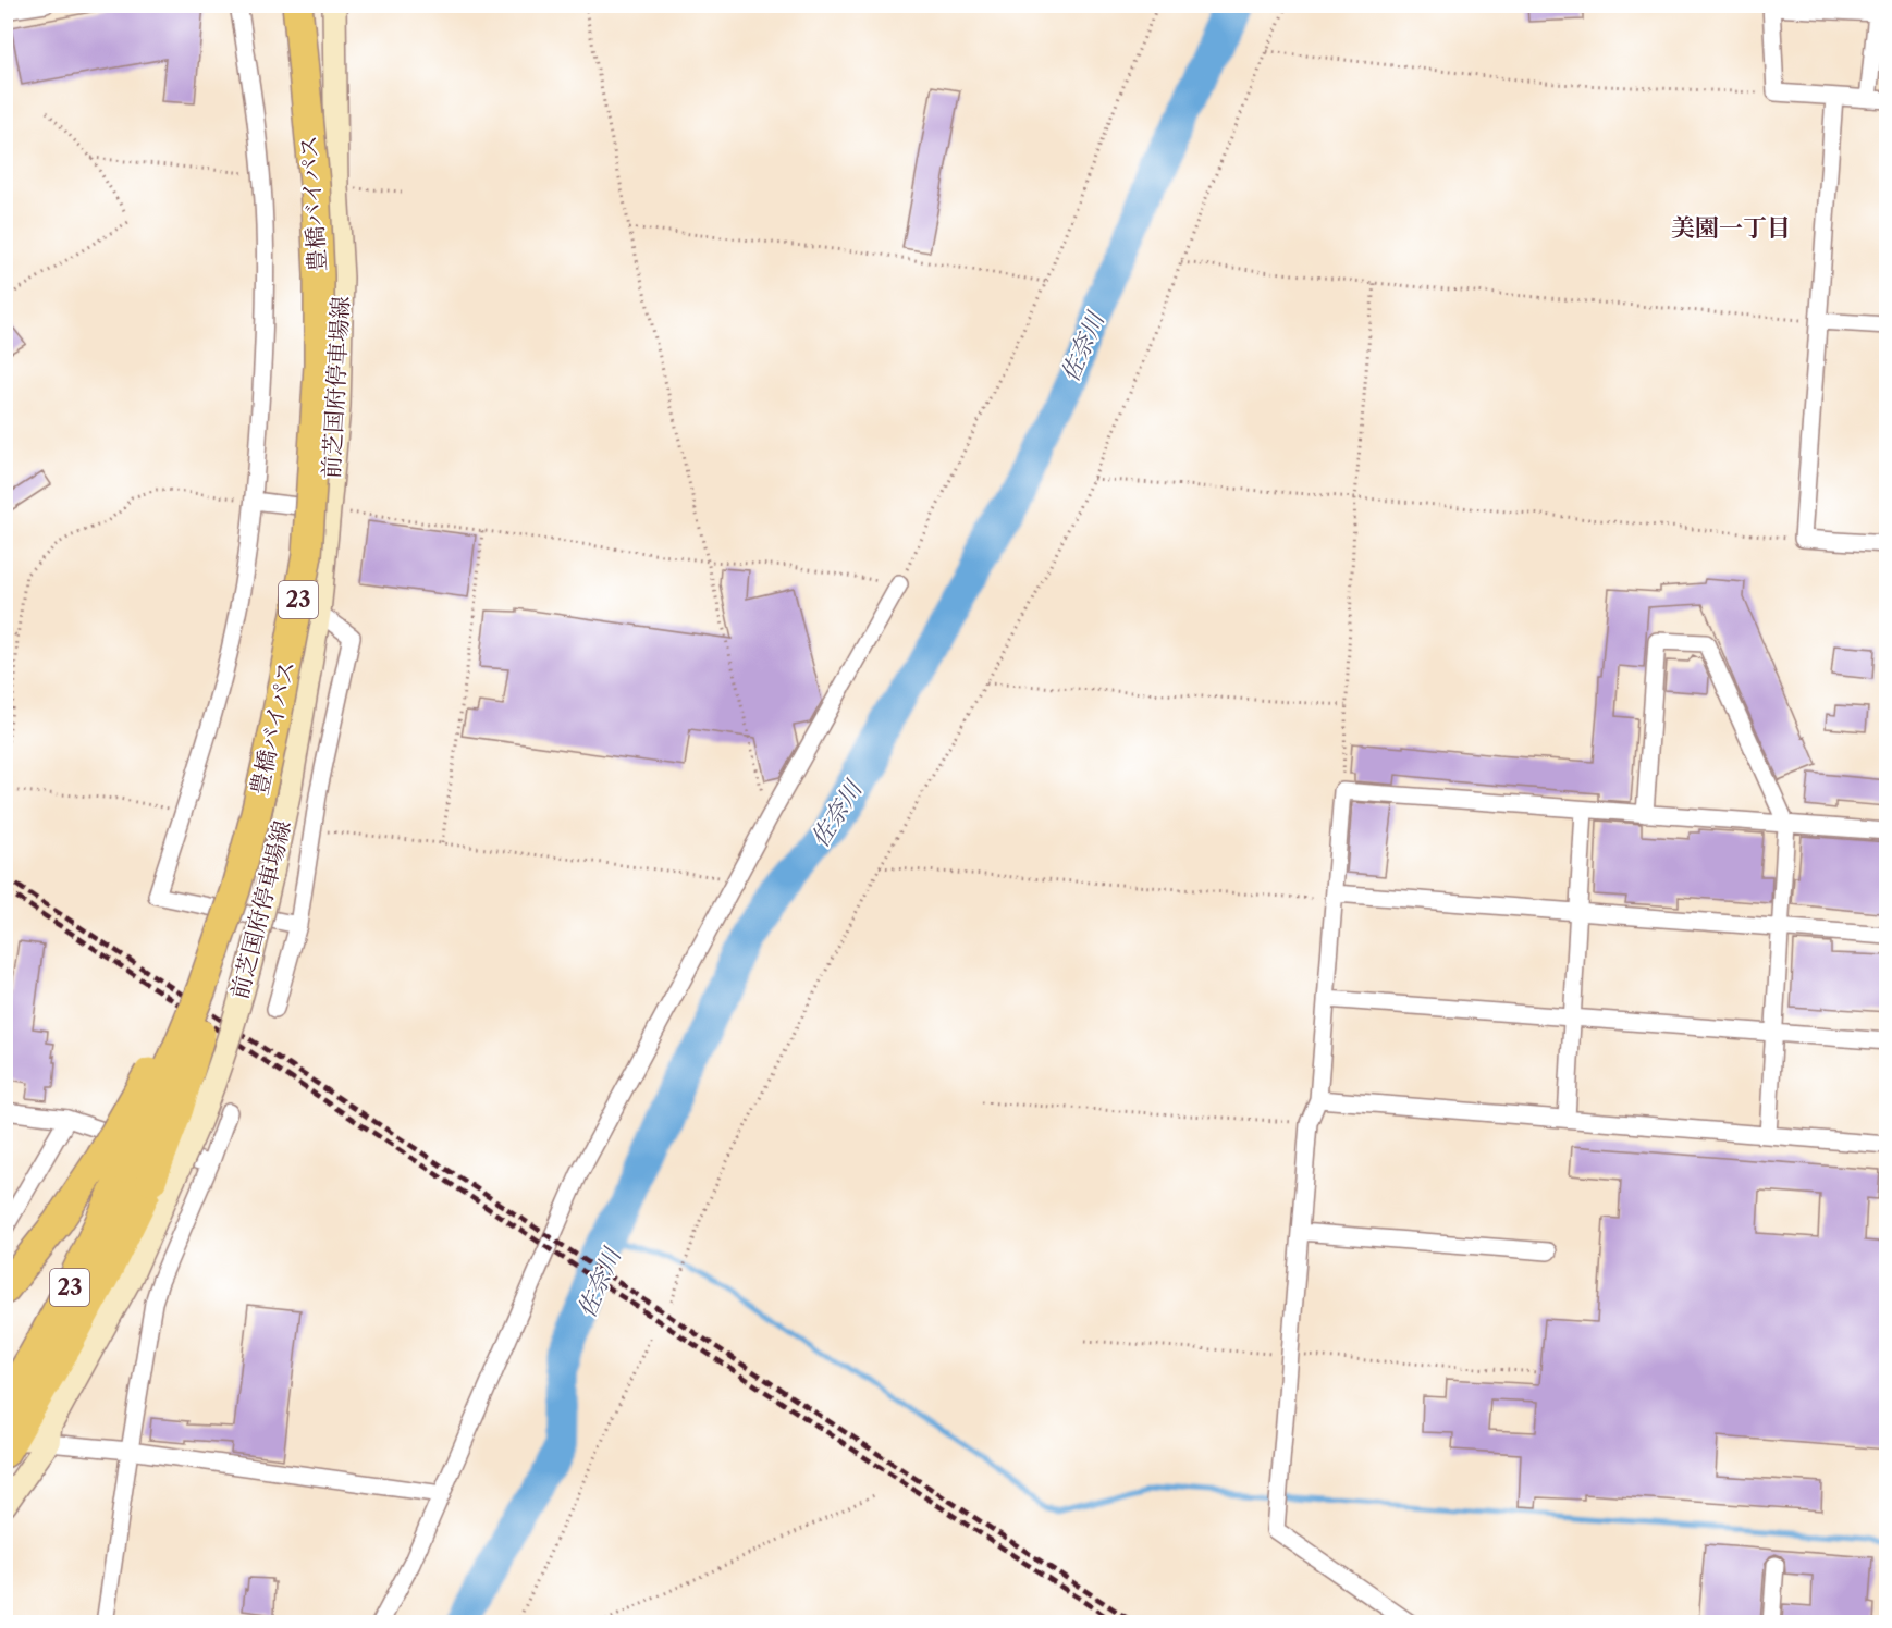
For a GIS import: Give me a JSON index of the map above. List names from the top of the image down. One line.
{"streets":{"highway":["豊橋バイパス","23"],"main road":["前芝国府停車場線"]},"districts":["美園一丁目"],"water":["佐奈川"]}
